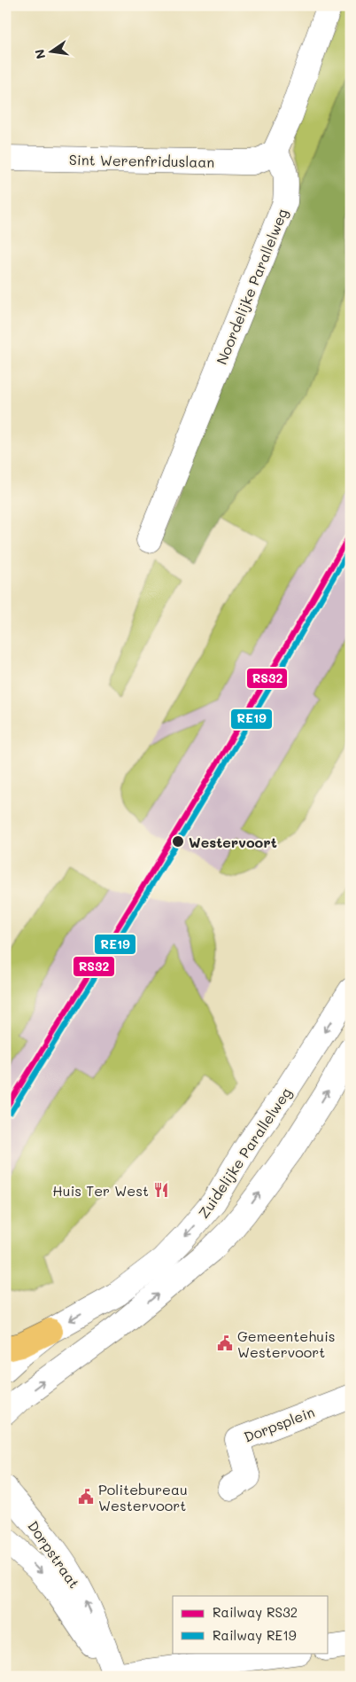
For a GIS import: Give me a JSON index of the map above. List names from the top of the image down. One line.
{"streets":{"street":["Sint Werenfriduslaan","Noordelijke Parallelweg","Zuidelijke Parallelweg","Dorpsplein","Dorpstraat"]},"crossings":[["Sint Werenfriduslaan","Noordelijke Parallelweg"]],"places":{"other":["Westervoort"],"restaurant":["Huis Ter West"],"public building":["Gemeentehuis Westervoort","Politebureau Westervoort"]},"lines":["rail line RS32","rail line RE19"],"legend":["Railway RS32","Railway RE19"],"north":"left"}
